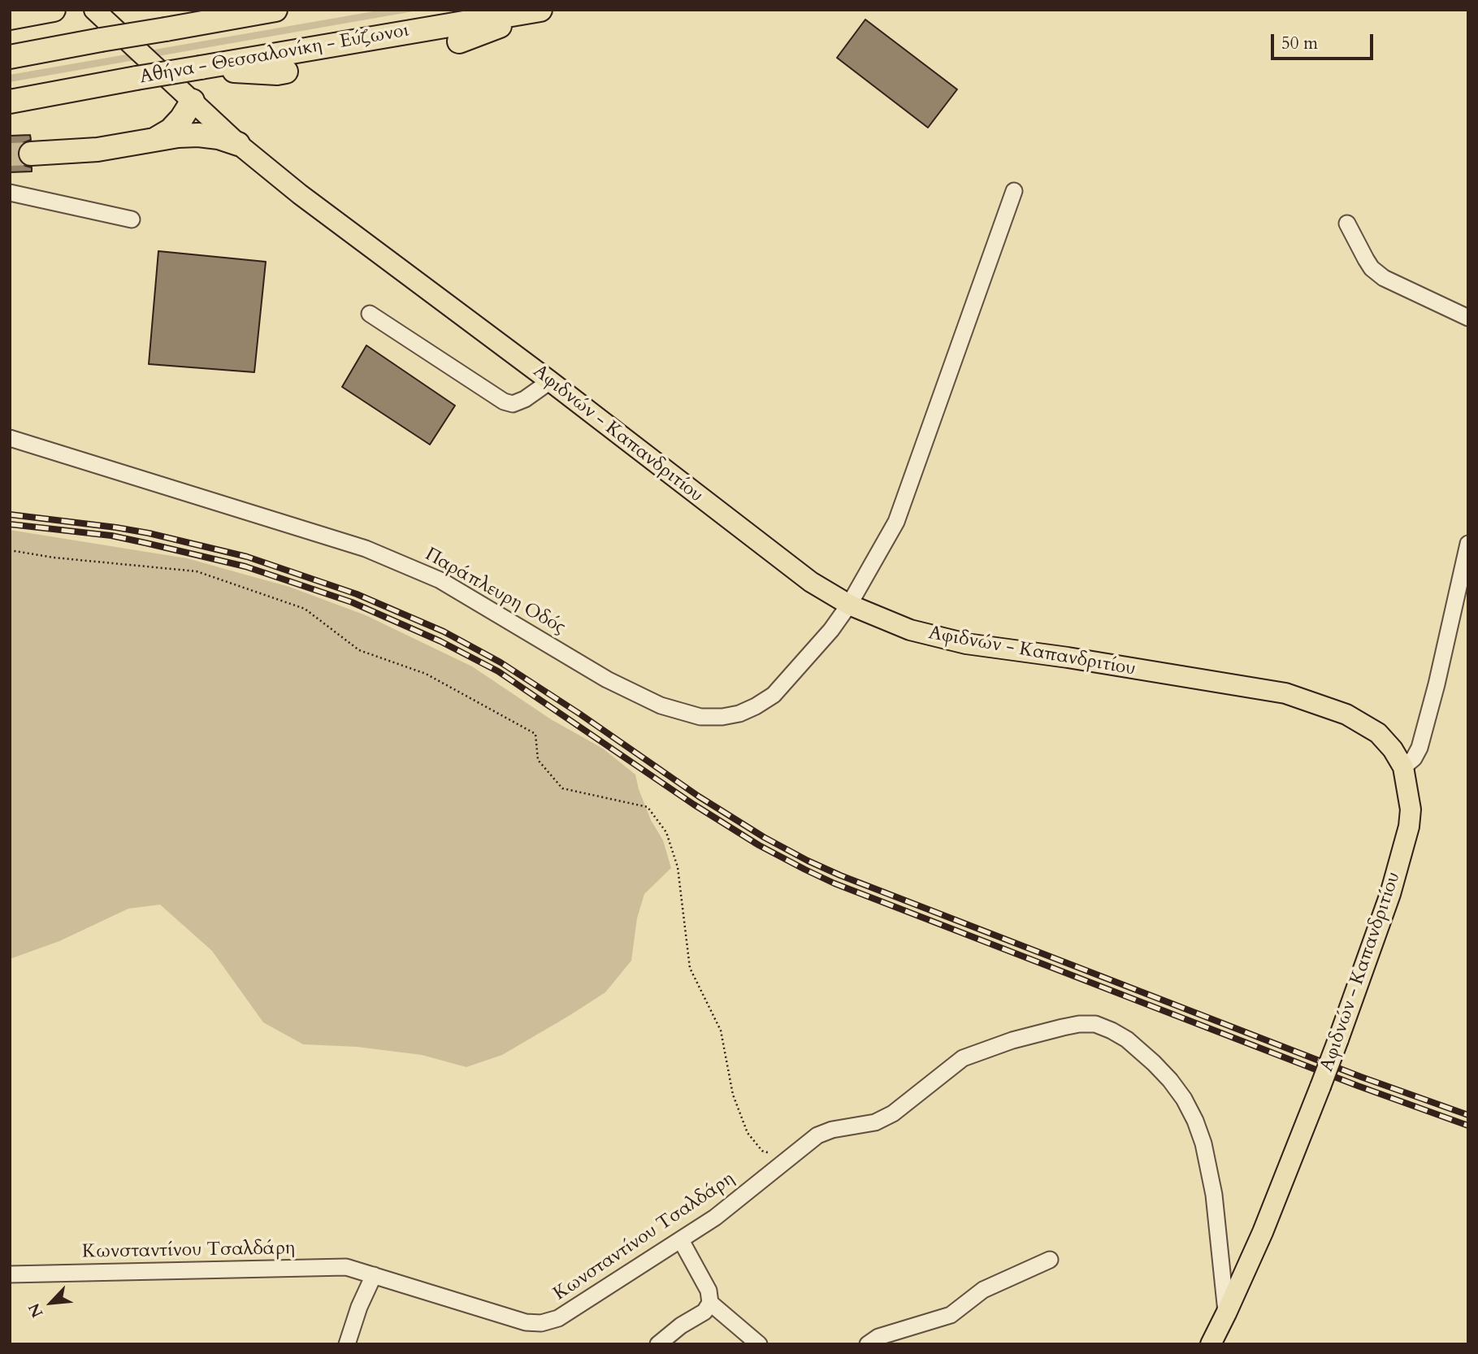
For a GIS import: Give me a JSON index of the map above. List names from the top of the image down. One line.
{"streets":{"highway":["Αθήνα - Θεσσαλονίκη - Εύζωνοι"],"main road":["Αφιδνών - Καπανδριτίου"],"street":["Παράπλευρη Οδός","Κωνσταντίνου Τσαλδάρη"]},"crossings":[["Αφιδνών - Καπανδριτίου","Παράπλευρη Οδός"],["Αφιδνών - Καπανδριτίου","Κωνσταντίνου Τσαλδάρη"]],"scale_bar":"50 m","north":"bottom left"}
